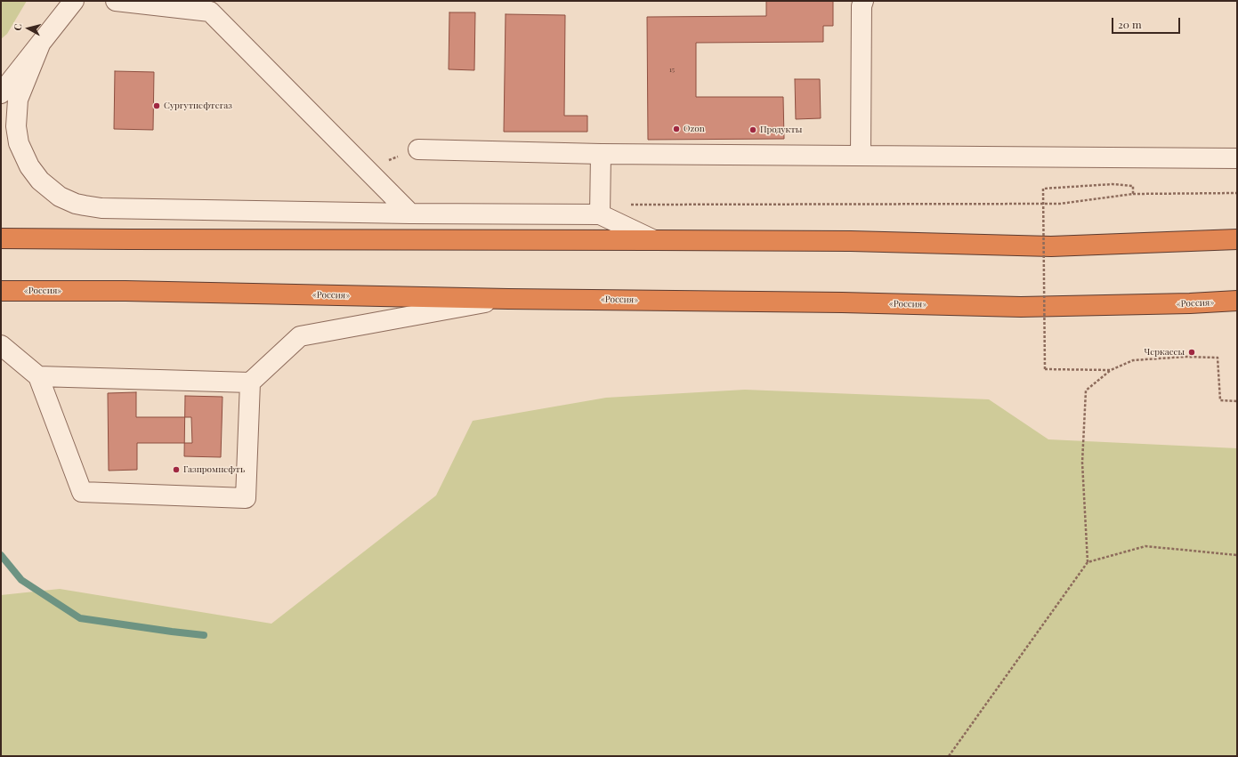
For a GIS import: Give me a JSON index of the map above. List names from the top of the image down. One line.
{"streets":{"highway":["«Россия»"]},"places":["Сургутнефтегаз","Ozon","Продукты","Черкассы","Газпромнефть"],"house_numbers":["15"],"scale_bar":"20 m","north":"left"}
